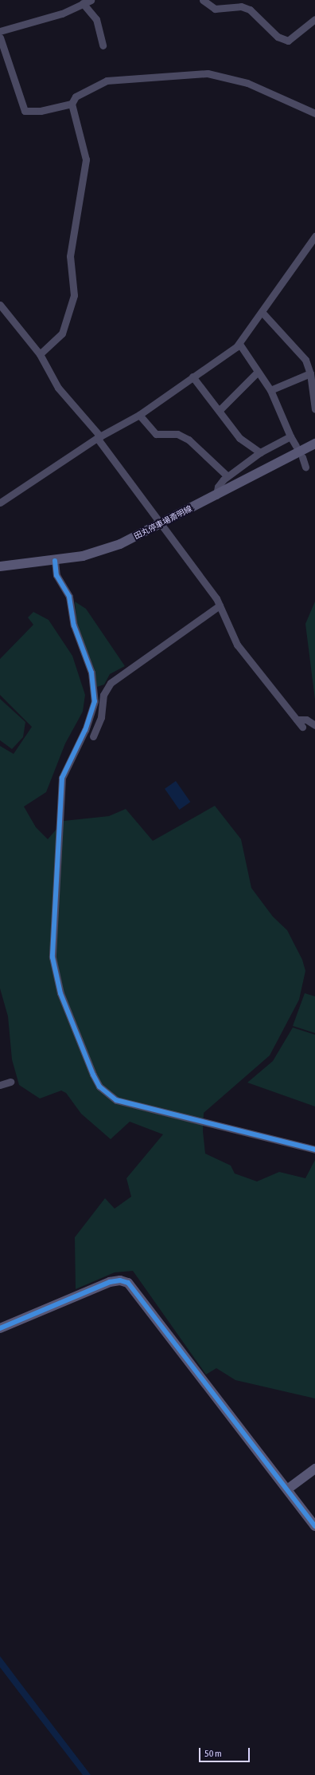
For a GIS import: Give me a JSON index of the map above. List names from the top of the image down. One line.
{"streets":{"street":["田丸停車場斎明線"]},"scale_bar":"50 m"}
